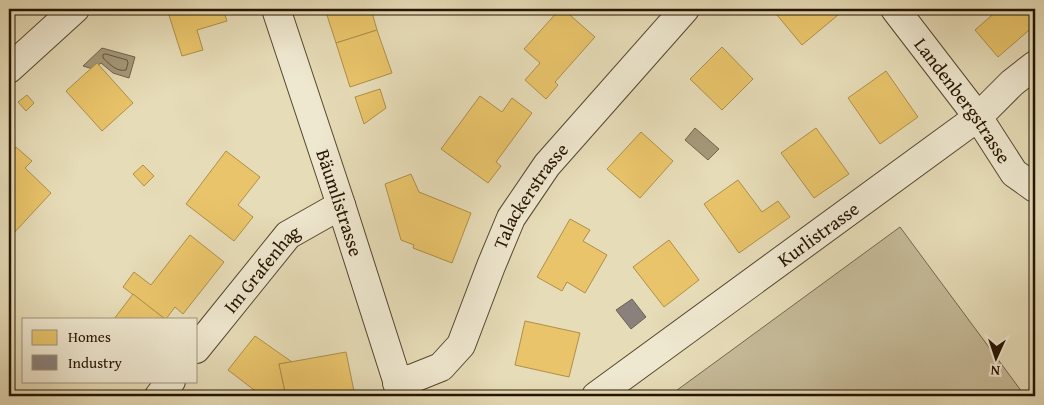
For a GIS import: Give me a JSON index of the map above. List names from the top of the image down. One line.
{"streets":{"street":["Landenbergstrasse","Talackerstrasse","Bäumlistrasse","Kurlistrasse","Im Grafenhag"]},"crossings":[["Landenbergstrasse","Kurlistrasse"],["Talackerstrasse","Bäumlistrasse"],["Bäumlistrasse","Im Grafenhag"]],"legend":["Homes","Industry"],"north":"bottom"}
